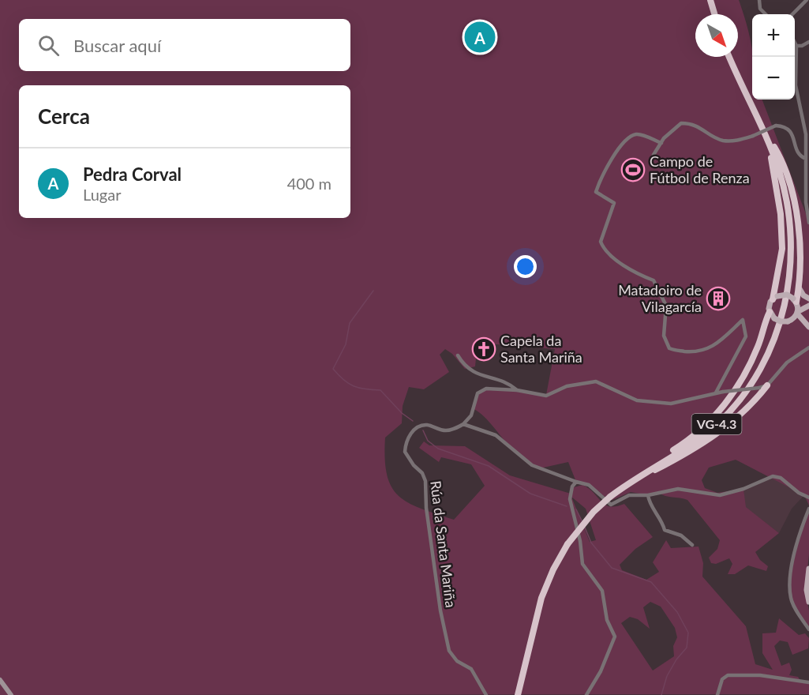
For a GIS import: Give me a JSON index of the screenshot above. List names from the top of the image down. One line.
{"streets":{"highway":["VG-4.3"],"street":["Rúa da Santa Mariña"]},"places":{"sports":["Campo de Fútbol de Renza"],"building":["Matadoiro de Vilagarcía"],"church":["Capela da Santa Mariña"]},"north":"bottom right","page":{"map_buttons":["+","−"],"search":"Buscar aquí","pins":"A","heading":"Cerca","list":[{"mark":"A","name":"Pedra Corval","note":"Lugar","value":"400 m"}]}}
